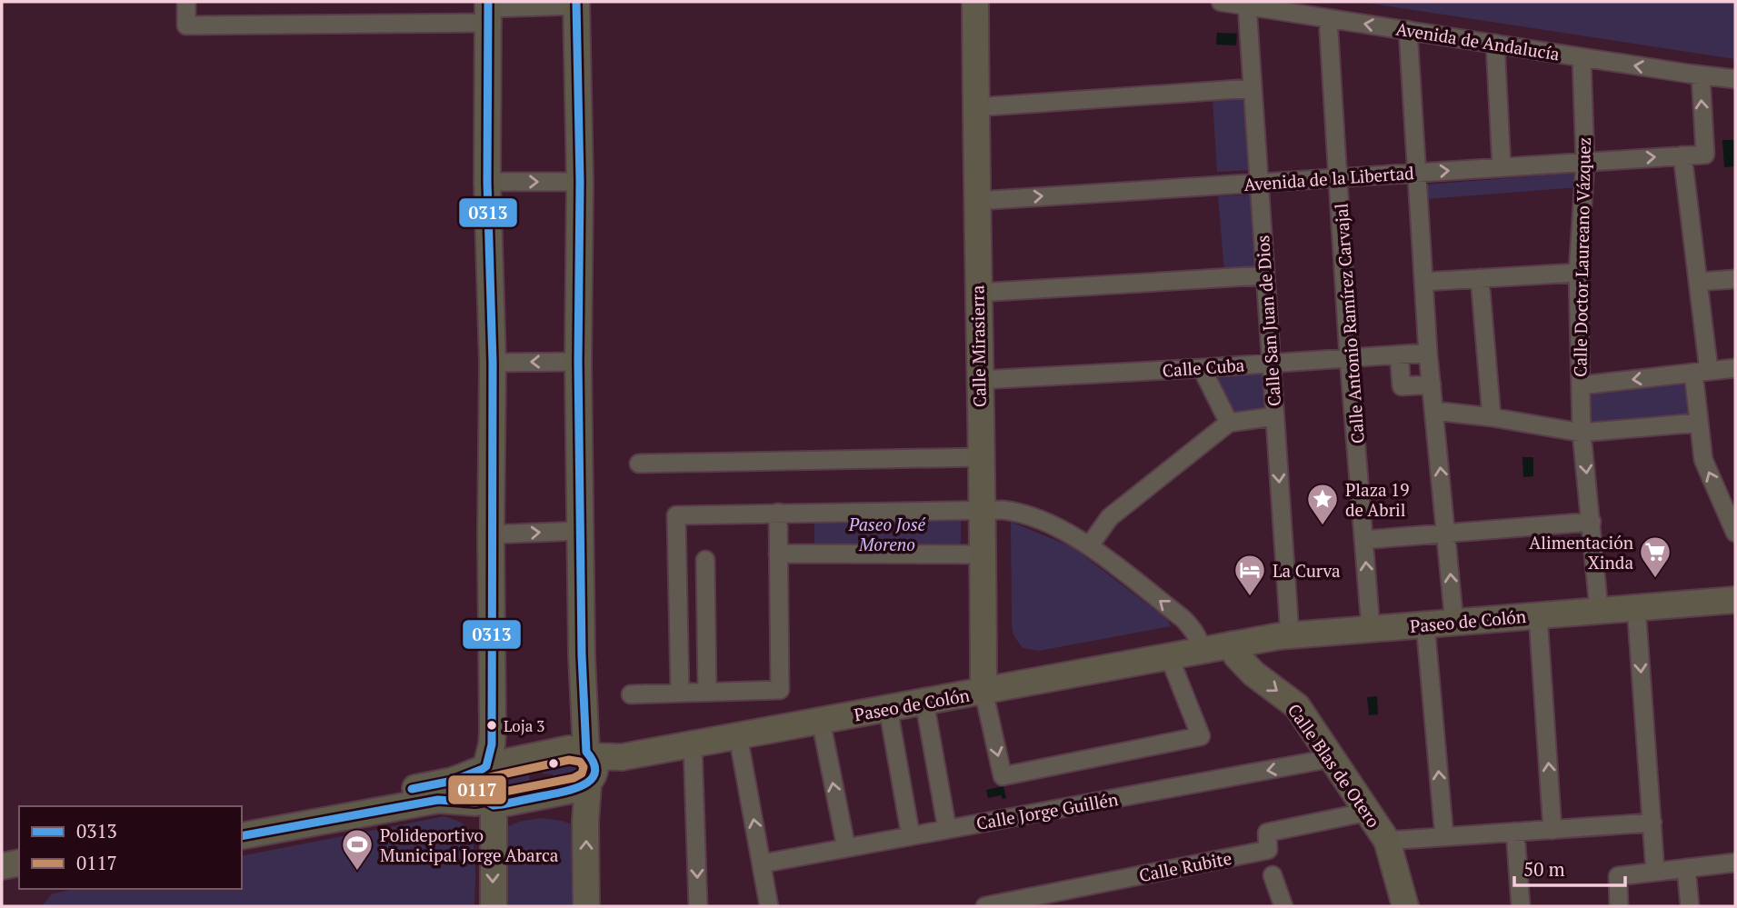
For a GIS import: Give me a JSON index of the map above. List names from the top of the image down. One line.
{"streets":{"street":["Avenida de Andalucía","Avenida de la Libertad","Calle Doctor Laureano Vázquez","Calle San Juan de Dios","Calle Antonio Ramírez Carvajal","Calle Mirasierra","Calle Cuba","Paseo de Colón","Calle Blas de Otero","Calle Jorge Guillén","Calle Rubite"]},"crossings":[["Avenida de Andalucía","Calle Doctor Laureano Vázquez"],["Avenida de Andalucía","Calle San Juan de Dios"],["Avenida de Andalucía","Calle Antonio Ramírez Carvajal"],["Avenida de la Libertad","Calle Doctor Laureano Vázquez"],["Avenida de la Libertad","Calle San Juan de Dios"],["Avenida de la Libertad","Calle Antonio Ramírez Carvajal"],["Avenida de la Libertad","Calle Mirasierra"],["Calle Doctor Laureano Vázquez","Paseo de Colón"],["Calle San Juan de Dios","Calle Cuba"],["Calle San Juan de Dios","Paseo de Colón"],["Calle Antonio Ramírez Carvajal","Calle Cuba"],["Calle Antonio Ramírez Carvajal","Paseo de Colón"],["Calle Mirasierra","Calle Cuba"],["Calle Mirasierra","Paseo de Colón"],["Paseo de Colón","Calle Blas de Otero"],["Calle Blas de Otero","Calle Jorge Guillén"],["Calle Blas de Otero","Calle Rubite"]],"one_way":["Avenida de Andalucía","Calle Blas de Otero","Calle Jorge Guillén"],"parks":["Paseo José Moreno"],"places":{"place":["Plaza 19 de Abril"],"supermarket":["Alimentación Xinda"],"hotel":["La Curva"],"other":["Loja 3"],"sports":["Polideportivo Municipal Jorge Abarca"]},"lines":["transit line 0313","transit line 0117"],"legend":["0313","0117"],"scale_bar":"50 m"}
